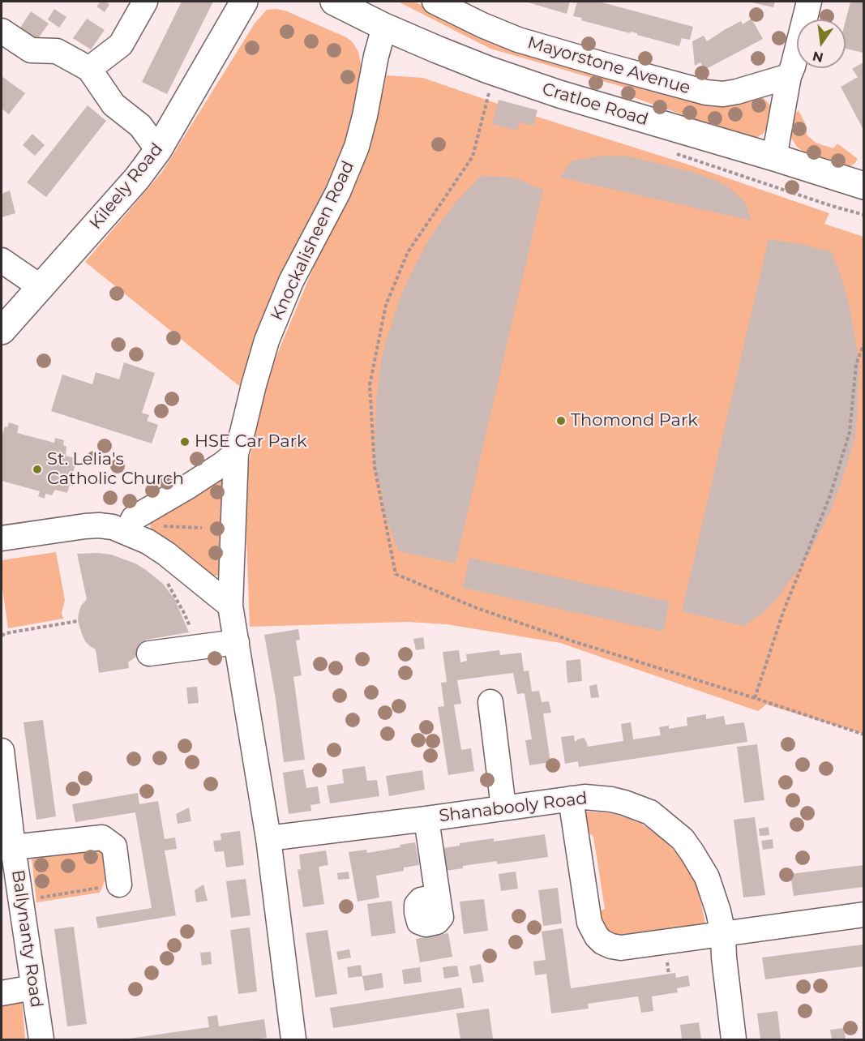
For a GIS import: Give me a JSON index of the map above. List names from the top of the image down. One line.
{"streets":{"main road":["Cratloe Road","Kileely Road"],"street":["Mayorstone Avenue","Knockalisheen Road","Shanabooly Road","Ballynanty Road"]},"crossings":[["Cratloe Road","Knockalisheen Road"],["Knockalisheen Road","Shanabooly Road"]],"places":["Thomond Park","HSE Car Park","St. Lelia's Catholic Church"],"north":"bottom"}
